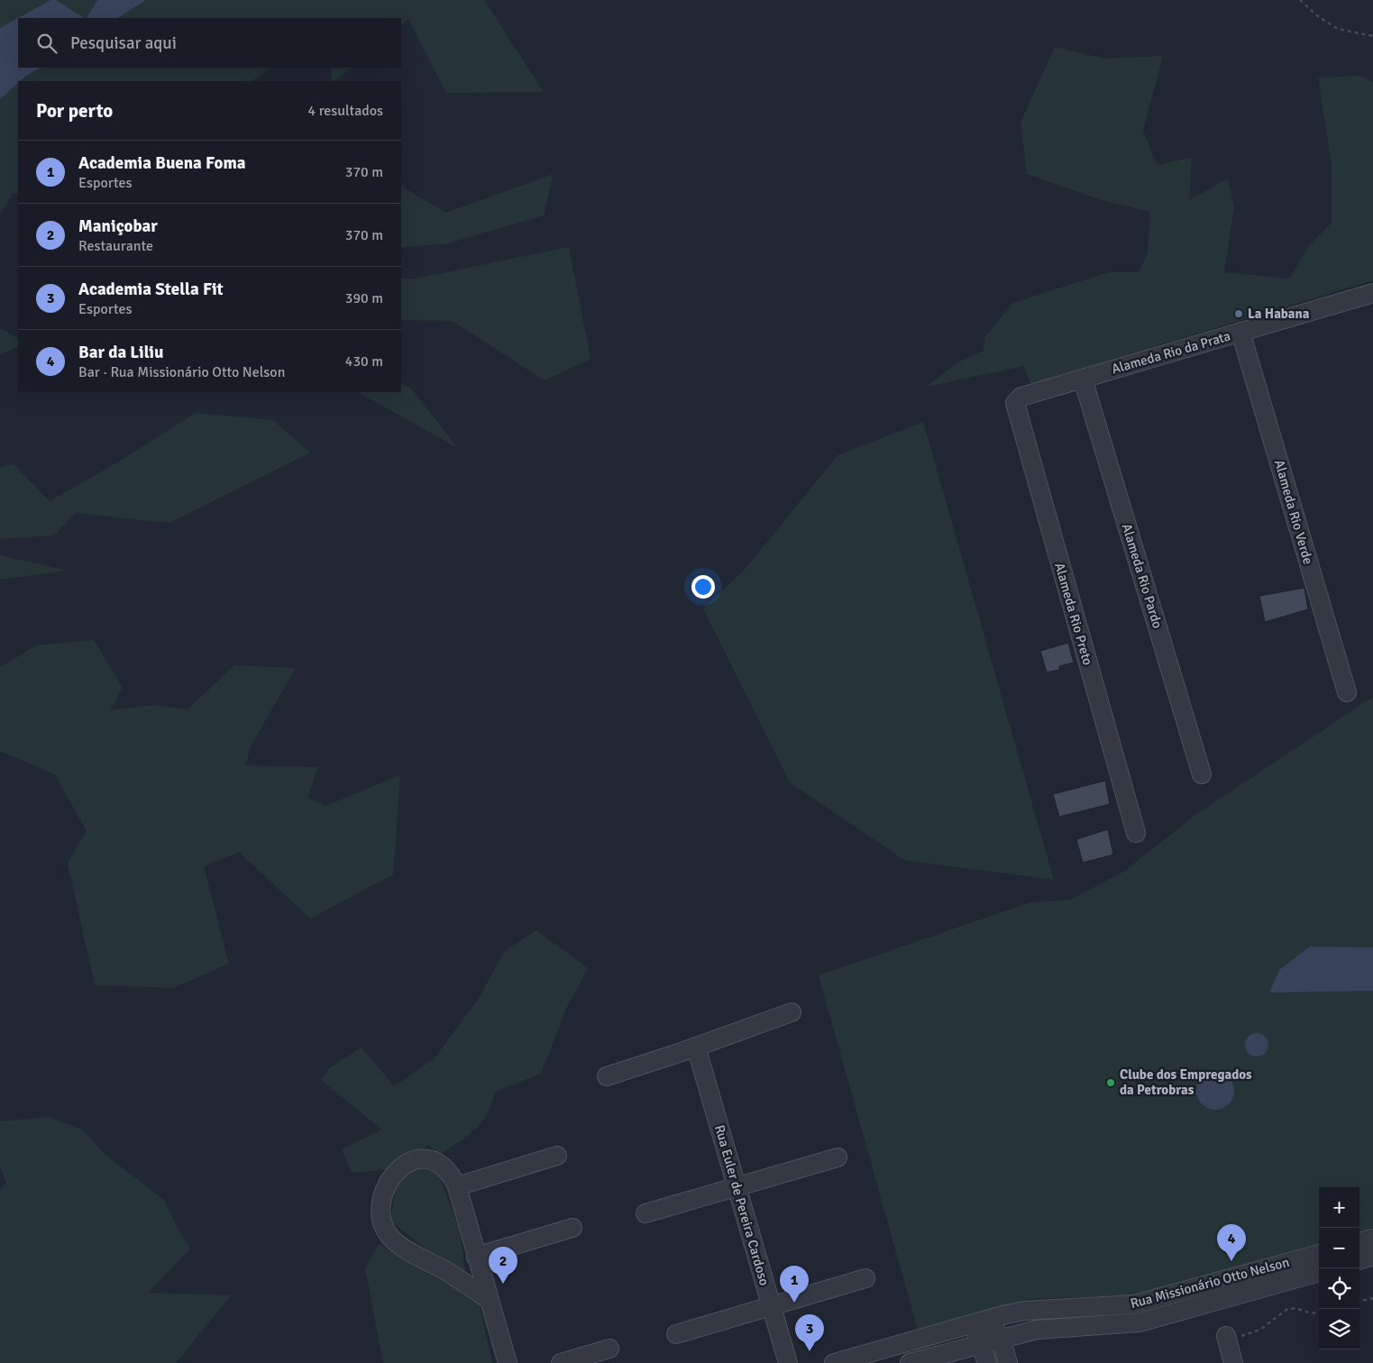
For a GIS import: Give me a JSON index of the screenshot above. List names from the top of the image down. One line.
{"streets":{"street":["Alameda Rio da Prata","Alameda Rio Verde","Alameda Rio Pardo","Alameda Rio Preto","Rua Euler de Pereira Cardoso","Rua Missionário Otto Nelson"]},"crossings":[["Alameda Rio da Prata","Alameda Rio Verde"],["Alameda Rio da Prata","Alameda Rio Pardo"],["Alameda Rio da Prata","Alameda Rio Preto"]],"places":["La Habana","Clube dos Empregados da Petrobras"],"page":{"search":"Pesquisar aqui","heading":["Por perto","4 resultados"],"list":[{"mark":"1","name":"Academia Buena Foma","note":"Esportes","value":"370 m"},{"mark":"2","name":"Maniçobar","note":"Restaurante","value":"370 m"},{"mark":"3","name":"Academia Stella Fit","note":"Esportes","value":"390 m"},{"mark":"4","name":"Bar da Liliu","note":"Bar · Rua Missionário Otto Nelson","value":"430 m"}],"map_buttons":["+","−"],"pins":["4","2","1","3"]}}
